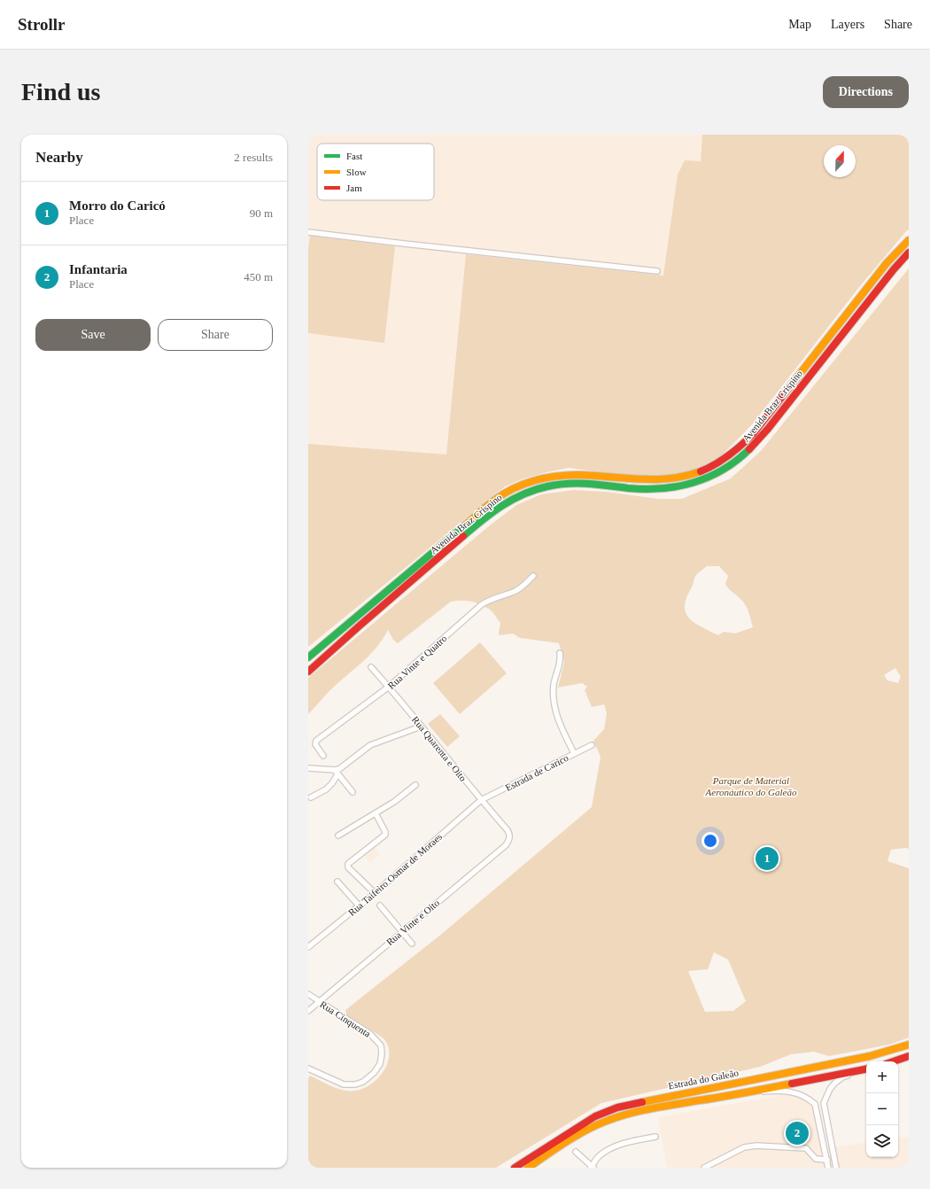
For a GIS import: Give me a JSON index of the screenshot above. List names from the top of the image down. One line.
{"streets":{"main road":["Avenida Braz Crispino","Estrada do Galeão"],"street":["Rua Vinte e Quatro","Rua Quarenta e Oito","Estrada de Carico","Rua Taifeiro Osmar de Moraes","Rua Vinte e Oito","Rua Cinquenta"]},"crossings":[["Rua Vinte e Quatro","Rua Quarenta e Oito"],["Rua Quarenta e Oito","Estrada de Carico"],["Rua Quarenta e Oito","Rua Taifeiro Osmar de Moraes"],["Rua Quarenta e Oito","Rua Vinte e Oito"],["Estrada de Carico","Rua Taifeiro Osmar de Moraes"],["Rua Vinte e Oito","Rua Cinquenta"]],"parks":["Parque de Material Aeronáutico do Galeão"],"legend":["Fast","Slow","Jam"],"north":"top","page":{"header":"Strollr","nav":["Map","Layers","Share"],"buttons":["Directions",["Save","Share"]],"title":"Find us","heading":["Nearby","2 results"],"list":[{"mark":"1","name":"Morro do Caricó","note":"Place","value":"90 m"},{"mark":"2","name":"Infantaria","note":"Place","value":"450 m"}],"pins":["1","2"],"map_buttons":["+","−"]}}
